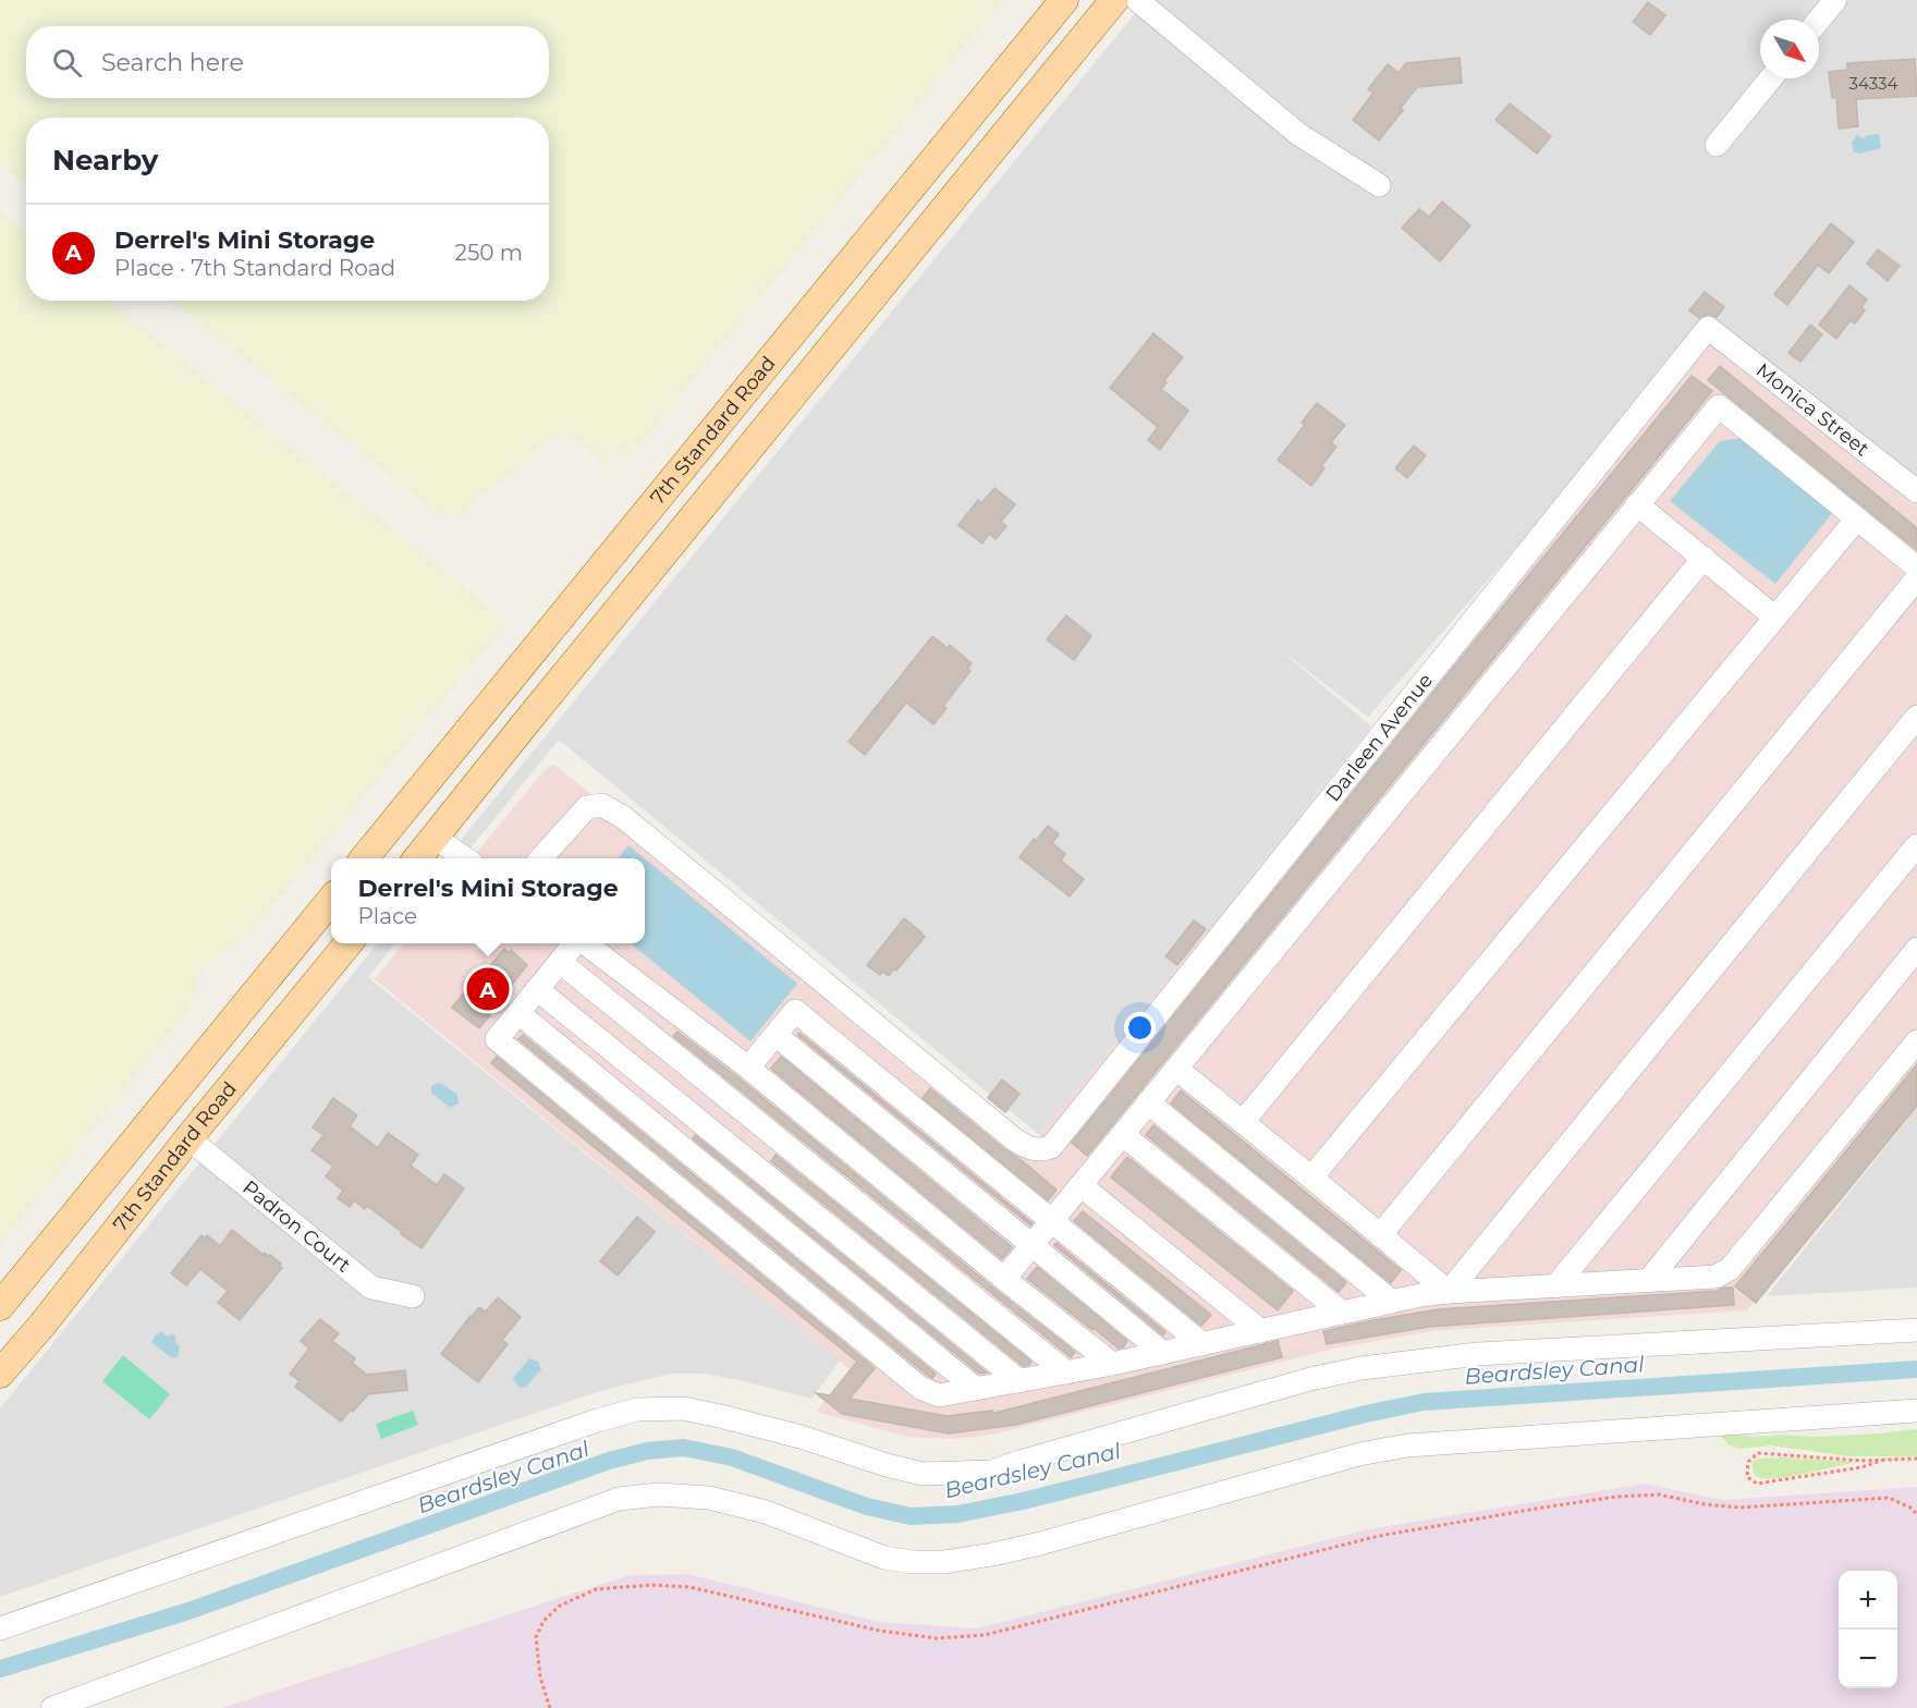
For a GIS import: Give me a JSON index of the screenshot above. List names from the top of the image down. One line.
{"streets":{"main road":["7th Standard Road"],"street":["Monica Street","Darleen Avenue","Padron Court"]},"crossings":[["Monica Street","Darleen Avenue"],["7th Standard Road","Padron Court"]],"water":["Beardsley Canal"],"house_numbers":["34334"],"north":"bottom right","page":{"search":"Search here","heading":"Nearby","list":[{"mark":"A","name":"Derrel's Mini Storage","note":"Place · 7th Standard Road","value":"250 m"}],"popup":["Derrel's Mini Storage","Place"],"pins":"A","map_buttons":["+","−"]}}
